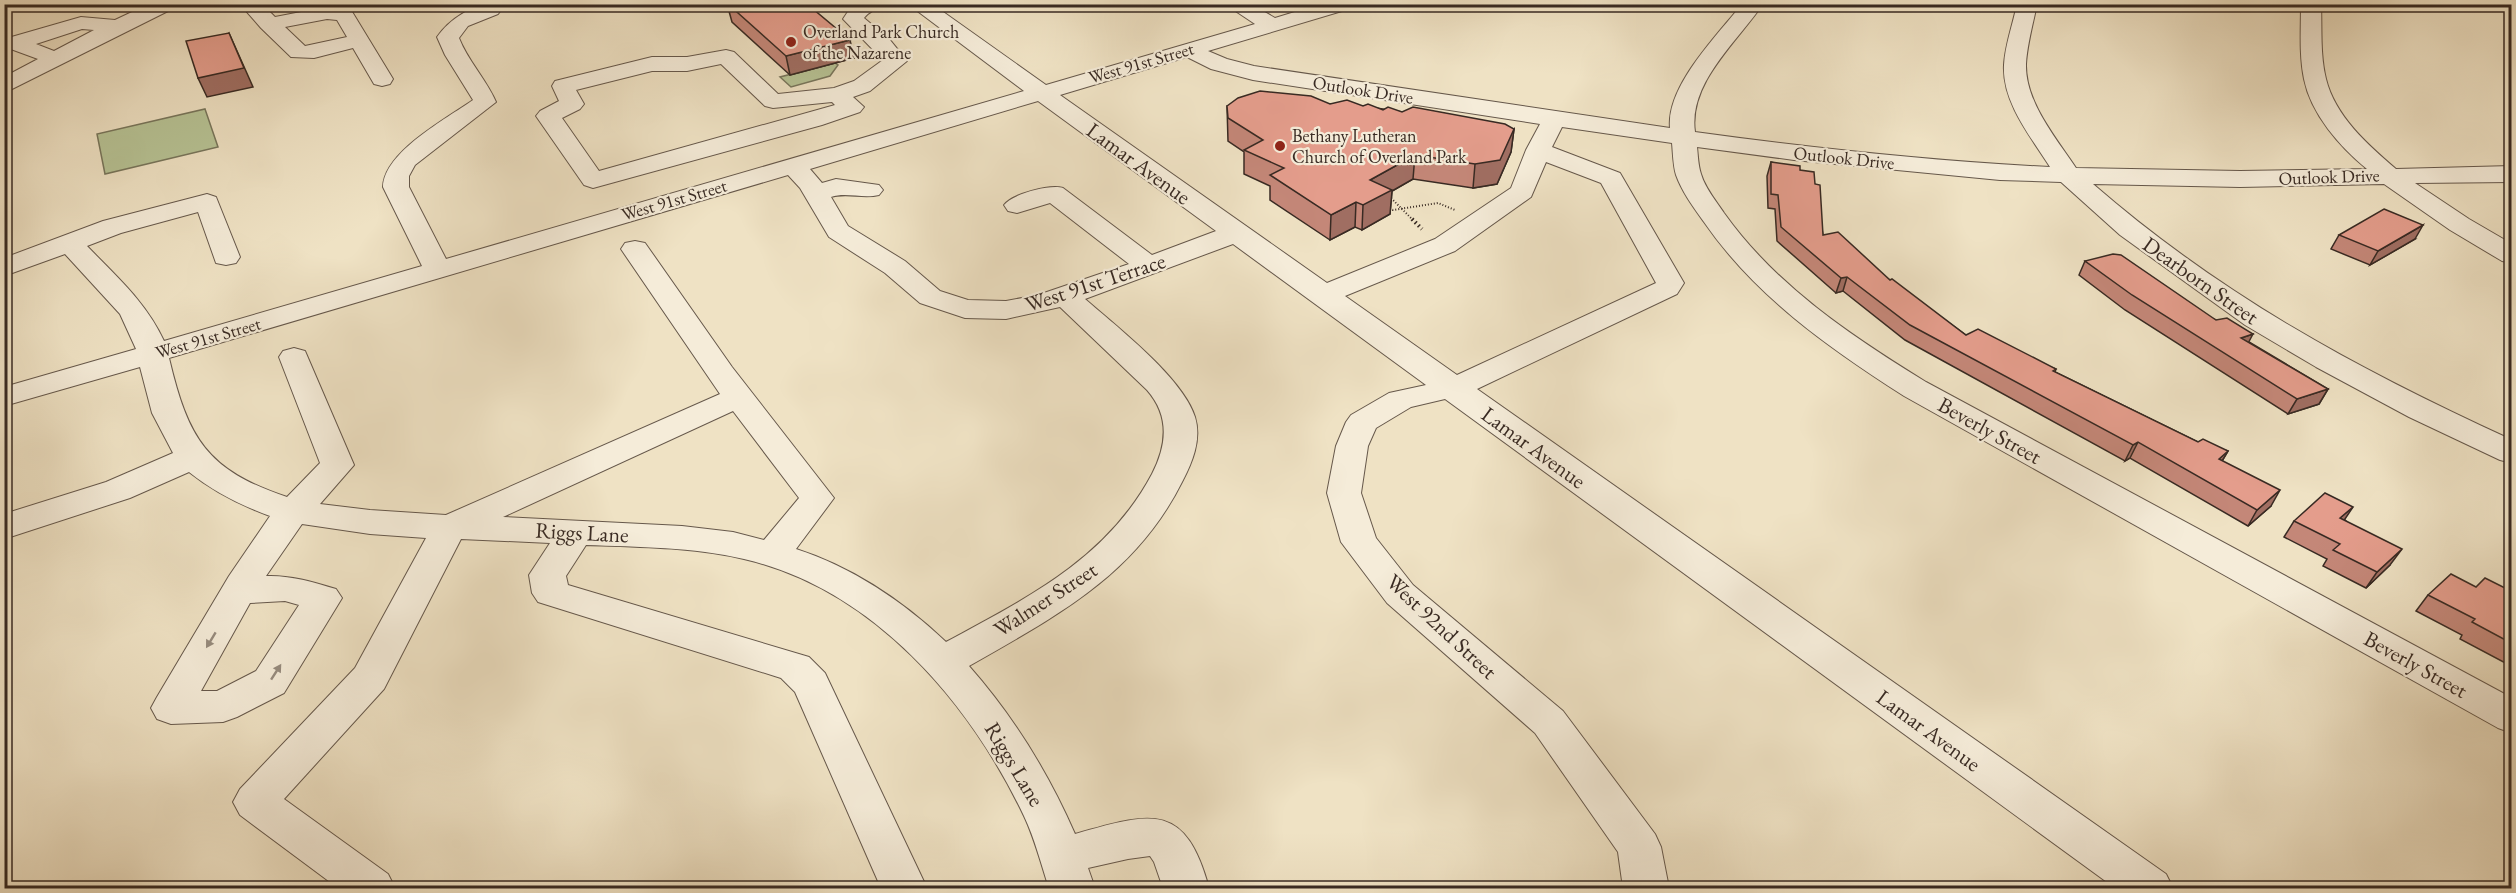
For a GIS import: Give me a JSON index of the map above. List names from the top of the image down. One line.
{"streets":{"street":["West 91st Street","Outlook Drive","Lamar Avenue","Dearborn Street","West 91st Terrace","Beverly Street","Riggs Lane","Walmer Street","West 92nd Street"]},"crossings":[["West 91st Street","Outlook Drive"],["West 91st Street","Lamar Avenue"],["West 91st Street","West 91st Terrace"],["West 91st Street","Riggs Lane"],["Outlook Drive","Dearborn Street"],["Outlook Drive","Beverly Street"],["Lamar Avenue","West 91st Terrace"],["Lamar Avenue","West 92nd Street"],["West 91st Terrace","Walmer Street"],["Riggs Lane","Walmer Street"]],"places":["Overland Park Church of the Nazarene","Bethany Lutheran Church of Overland Park"]}
